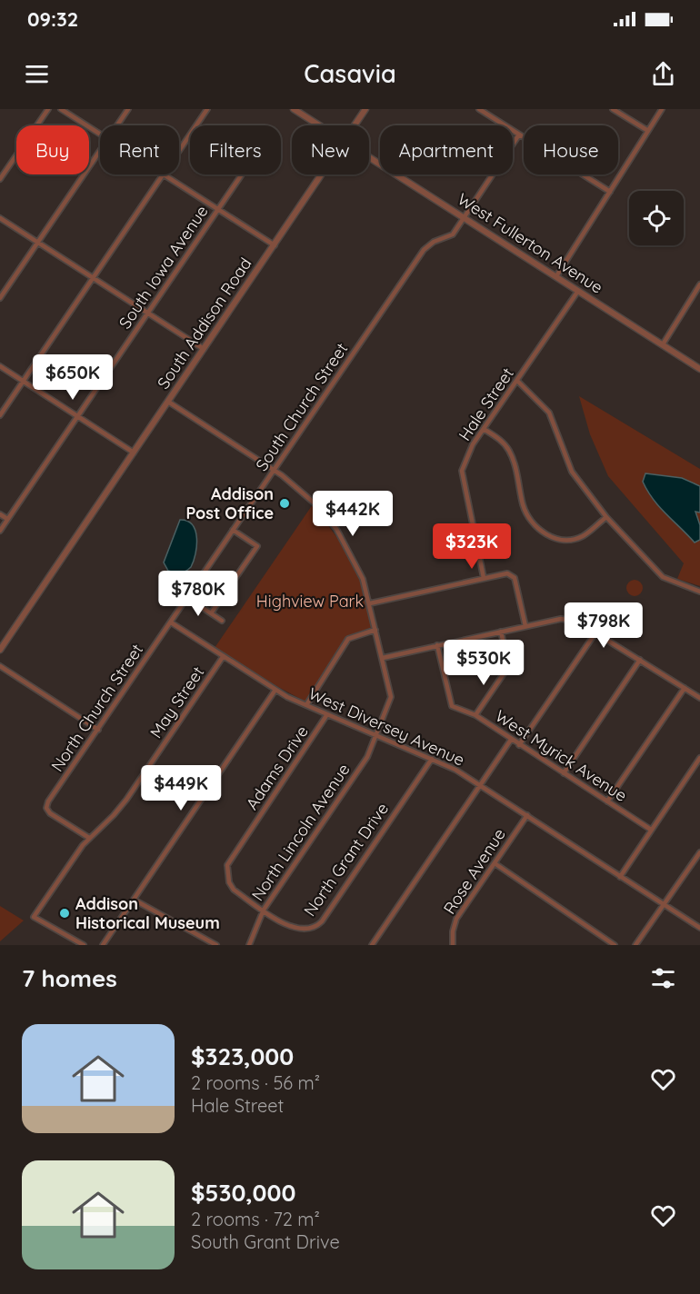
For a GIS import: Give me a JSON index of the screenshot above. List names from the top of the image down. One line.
{"streets":{"street":["West Fullerton Avenue","South Iowa Avenue","South Addison Road","Hale Street","South Church Street","May Street","North Church Street","West Diversey Avenue","West Myrick Avenue","Adams Drive","North Lincoln Avenue","North Grant Drive","Rose Avenue"]},"crossings":[["West Fullerton Avenue","Hale Street"],["West Fullerton Avenue","South Church Street"],["South Addison Road","North Lincoln Avenue"],["South Church Street","North Church Street"],["South Church Street","West Diversey Avenue"],["South Church Street","North Lincoln Avenue"],["May Street","North Church Street"],["May Street","West Diversey Avenue"],["North Church Street","West Diversey Avenue"],["West Diversey Avenue","Adams Drive"],["West Diversey Avenue","North Lincoln Avenue"],["West Diversey Avenue","North Grant Drive"],["West Diversey Avenue","Rose Avenue"],["Adams Drive","North Lincoln Avenue"],["Adams Drive","North Grant Drive"],["North Lincoln Avenue","North Grant Drive"]],"parks":["Highview Park"],"places":["Addison Post Office","Addison Historical Museum"],"page":{"status":"09:32","header":"Casavia","chip":["Buy","Rent","Filters","New","Apartment","House"],"price":["$650K","$442K","$323K","$780K","$798K","$530K","$449K"],"heading":"7 homes","list":[{"name":"$323,000","note":"2 rooms · 56 m² · Hale Street"},{"name":"$530,000","note":"2 rooms · 72 m² · South Grant Drive"}]}}
